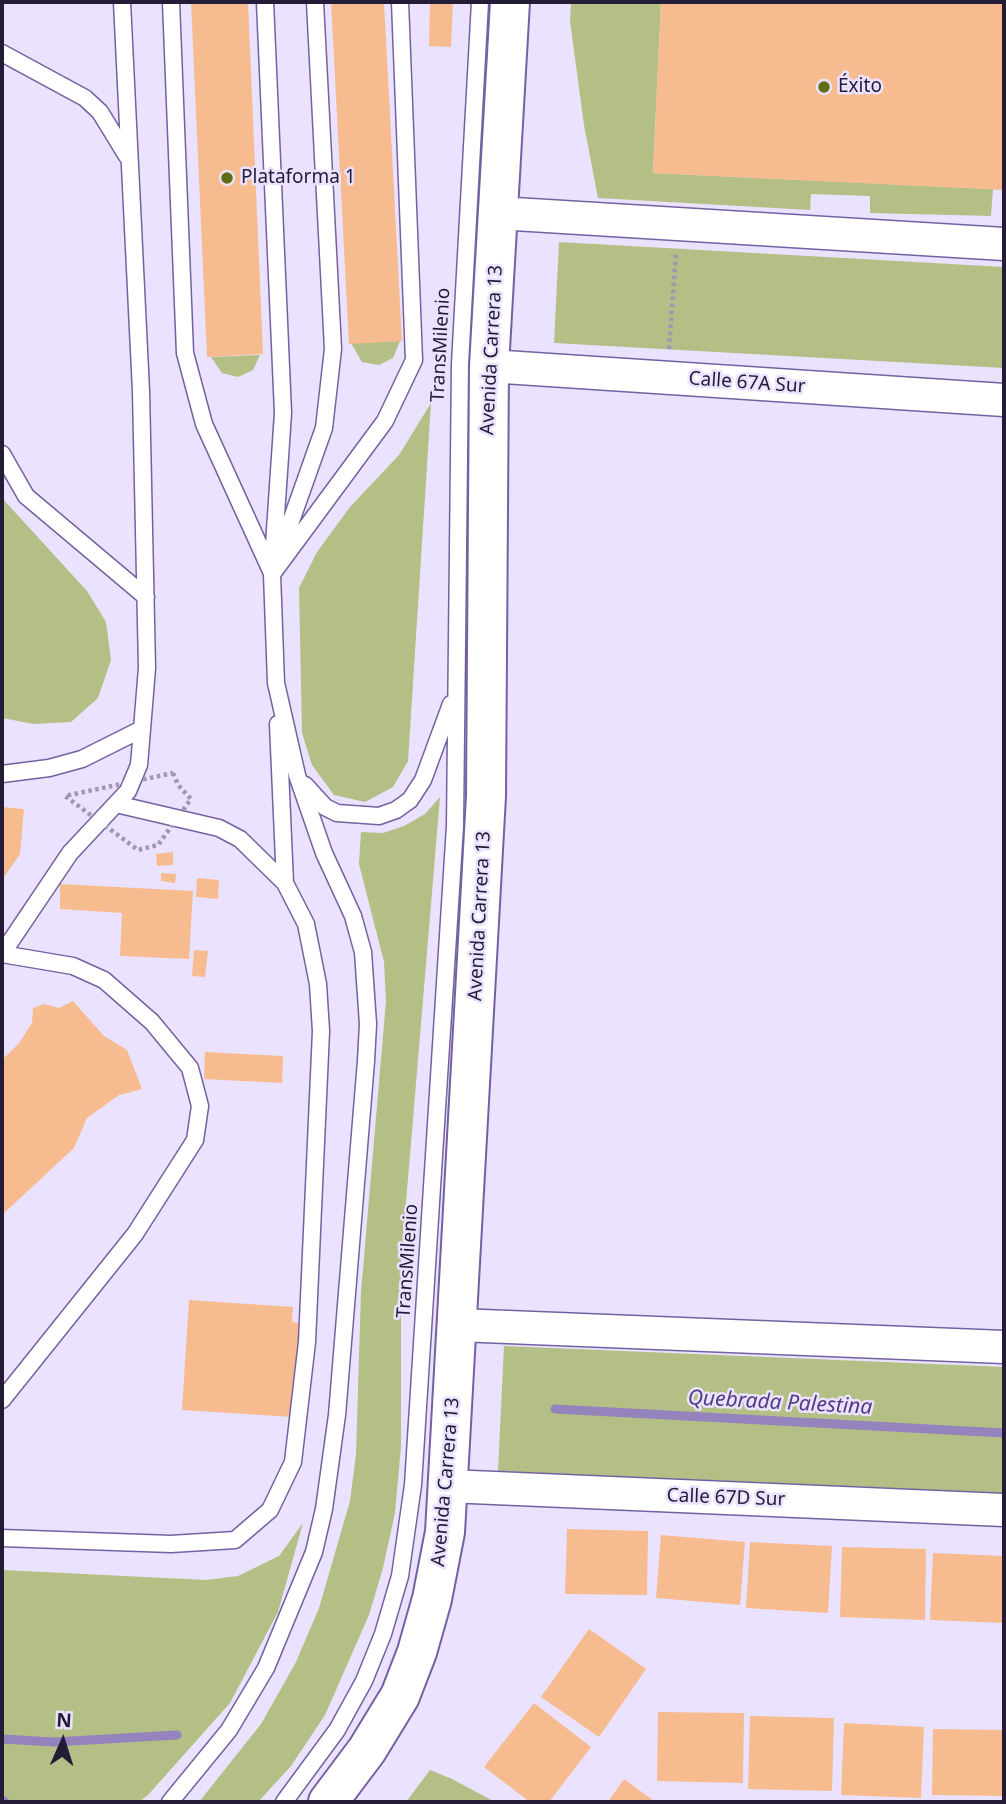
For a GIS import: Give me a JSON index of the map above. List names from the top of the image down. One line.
{"streets":{"main road":["Avenida Carrera 13"],"street":["Calle 67A Sur","Calle 67D Sur"],"lane":["TransMilenio"]},"crossings":[["TransMilenio","Avenida Carrera 13"],["Avenida Carrera 13","Calle 67A Sur"],["Avenida Carrera 13","Calle 67D Sur"]],"water":["Quebrada Palestina"],"places":["Éxito","Plataforma 1"],"north":"top"}
